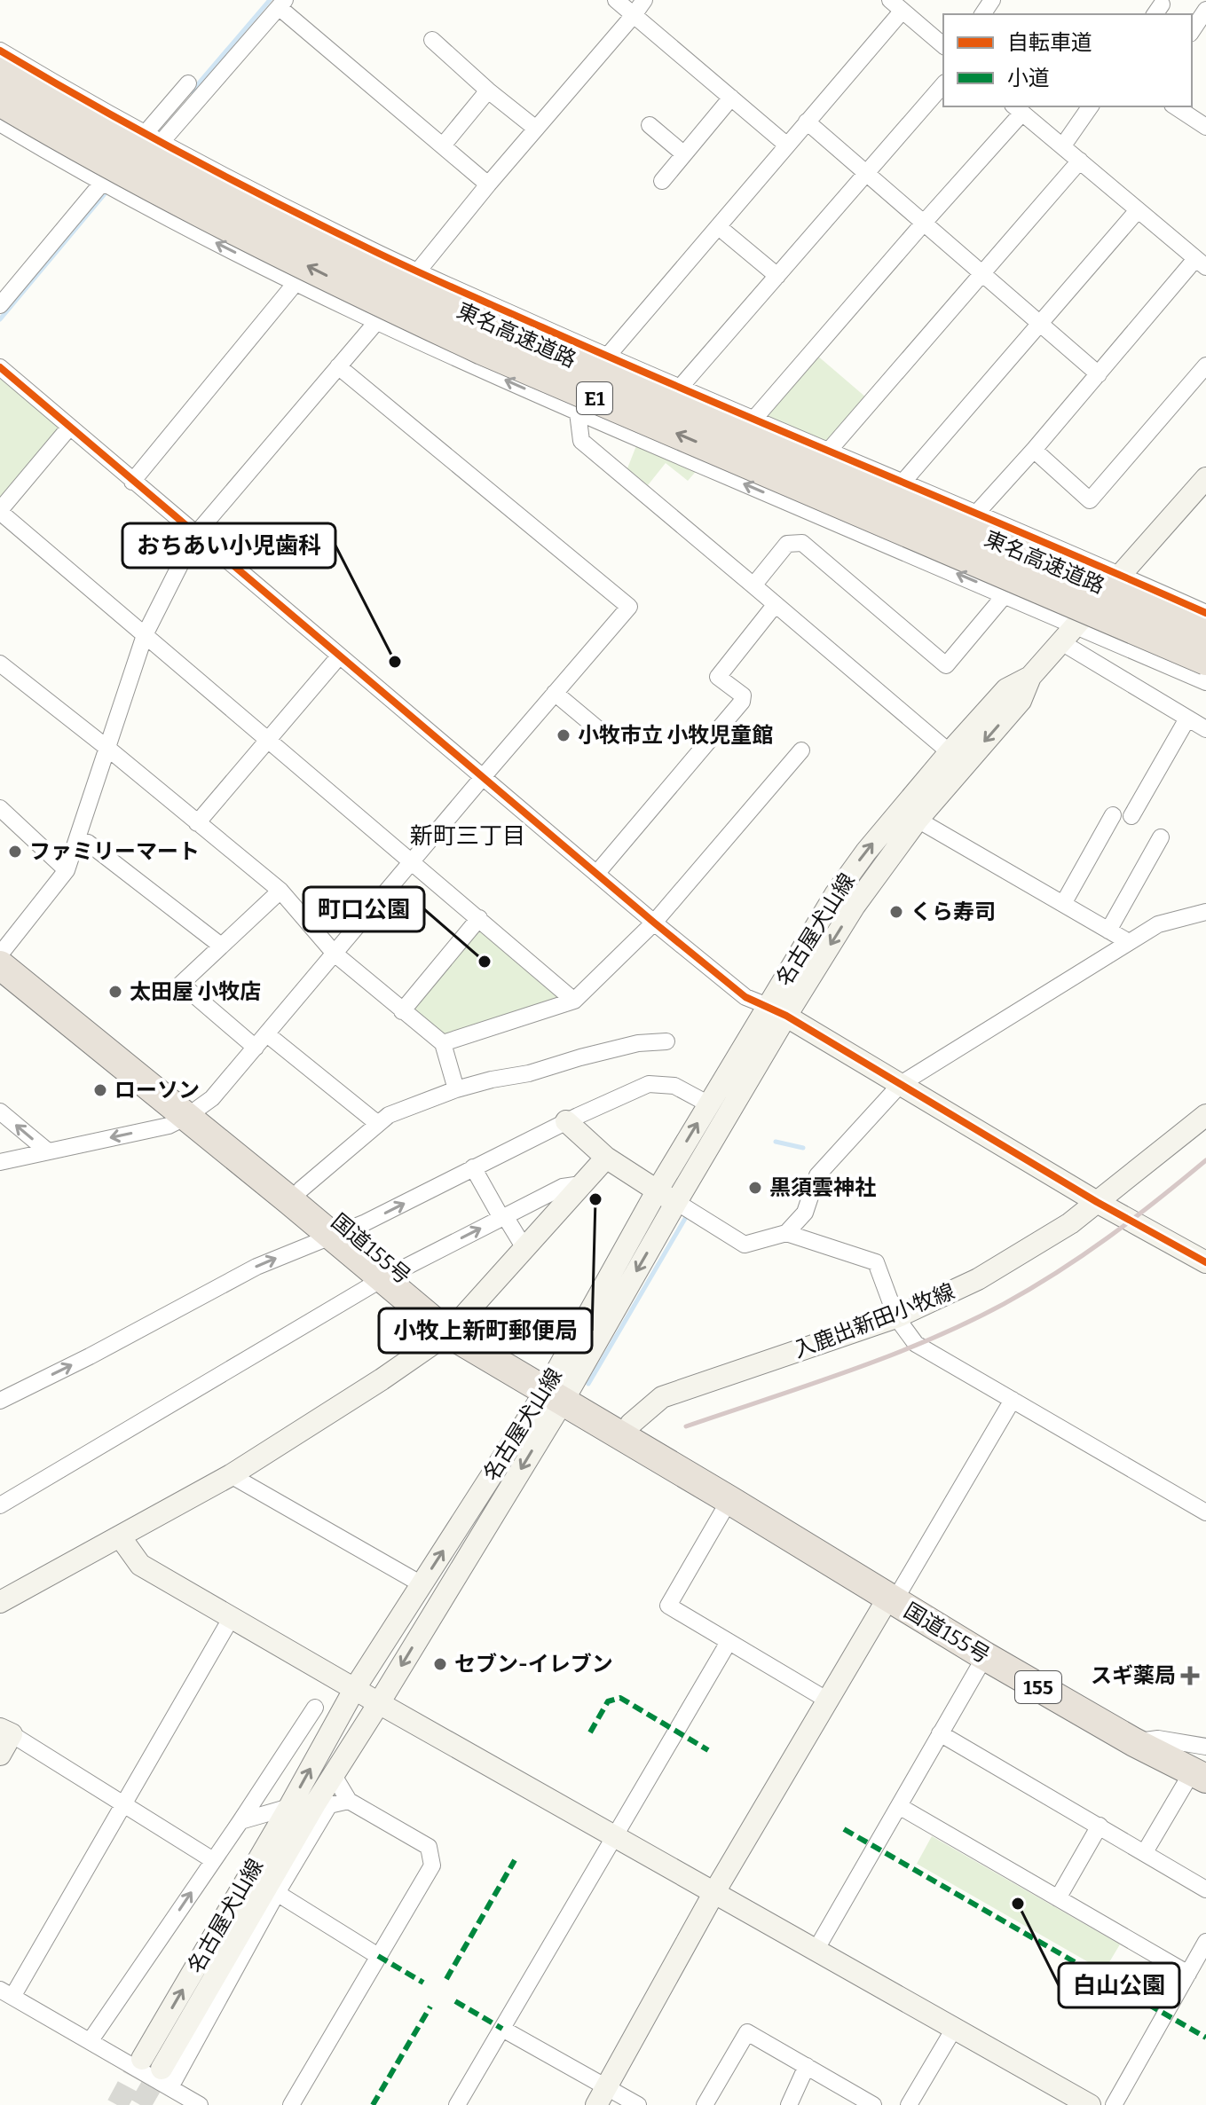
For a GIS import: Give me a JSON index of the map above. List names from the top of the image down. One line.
{"streets":{"highway":["東名高速道路","E1","国道155号","155"],"main road":["名古屋犬山線","入鹿出新田小牧線"]},"crossings":[["名古屋犬山線","国道155号"],["国道155号","入鹿出新田小牧線"]],"districts":["新町三丁目"],"places":{"other":["おちあい小児歯科","小牧市立 小牧児童館","ファミリーマート","くら寿司","町口公園","太田屋 小牧店","ローソン","黒須雲神社","小牧上新町郵便局","セブン-イレブン","白山公園"],"health":["スギ薬局"]},"legend":["自転車道","小道"]}
